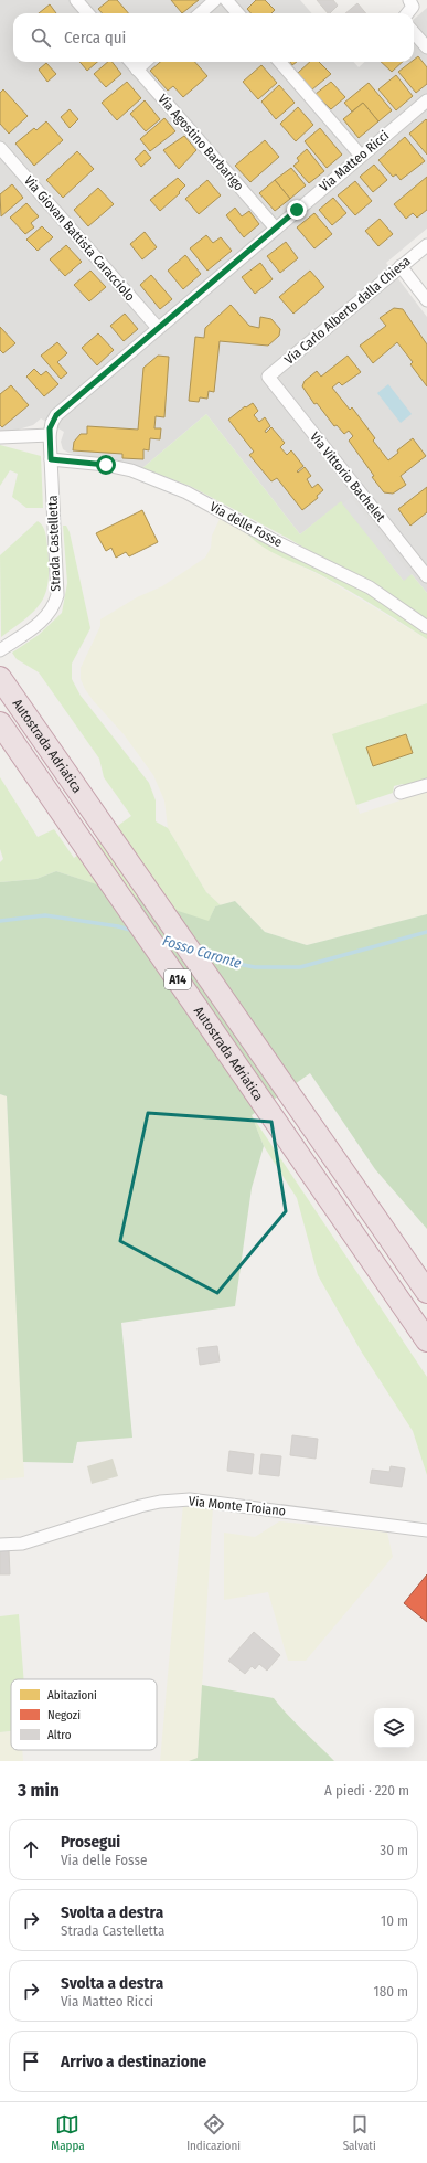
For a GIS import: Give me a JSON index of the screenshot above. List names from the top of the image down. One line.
{"streets":{"highway":["Autostrada Adriatica","A14"],"street":["Via Agostino Barbarigo","Via Matteo Ricci","Via Giovan Battista Caracciolo","Via Carlo Alberto dalla Chiesa","Via Vittorio Bachelet","Via delle Fosse","Strada Castelletta","Via Monte Troiano"]},"crossings":[["Via Agostino Barbarigo","Via Matteo Ricci"],["Via Matteo Ricci","Via Giovan Battista Caracciolo"],["Via Matteo Ricci","Strada Castelletta"],["Via Carlo Alberto dalla Chiesa","Via Vittorio Bachelet"],["Via delle Fosse","Strada Castelletta"]],"water":["Fosso Caronte"],"legend":["Abitazioni","Negozi","Altro"],"page":{"search":"Cerca qui","heading":["3 min","A piedi · 220 m"],"list":[["Prosegui","Via delle Fosse","30 m"],["Svolta a destra","Strada Castelletta","10 m"],["Svolta a destra","Via Matteo Ricci","180 m"],"Arrivo a destinazione"],"nav":["Mappa","Indicazioni","Salvati"]}}
